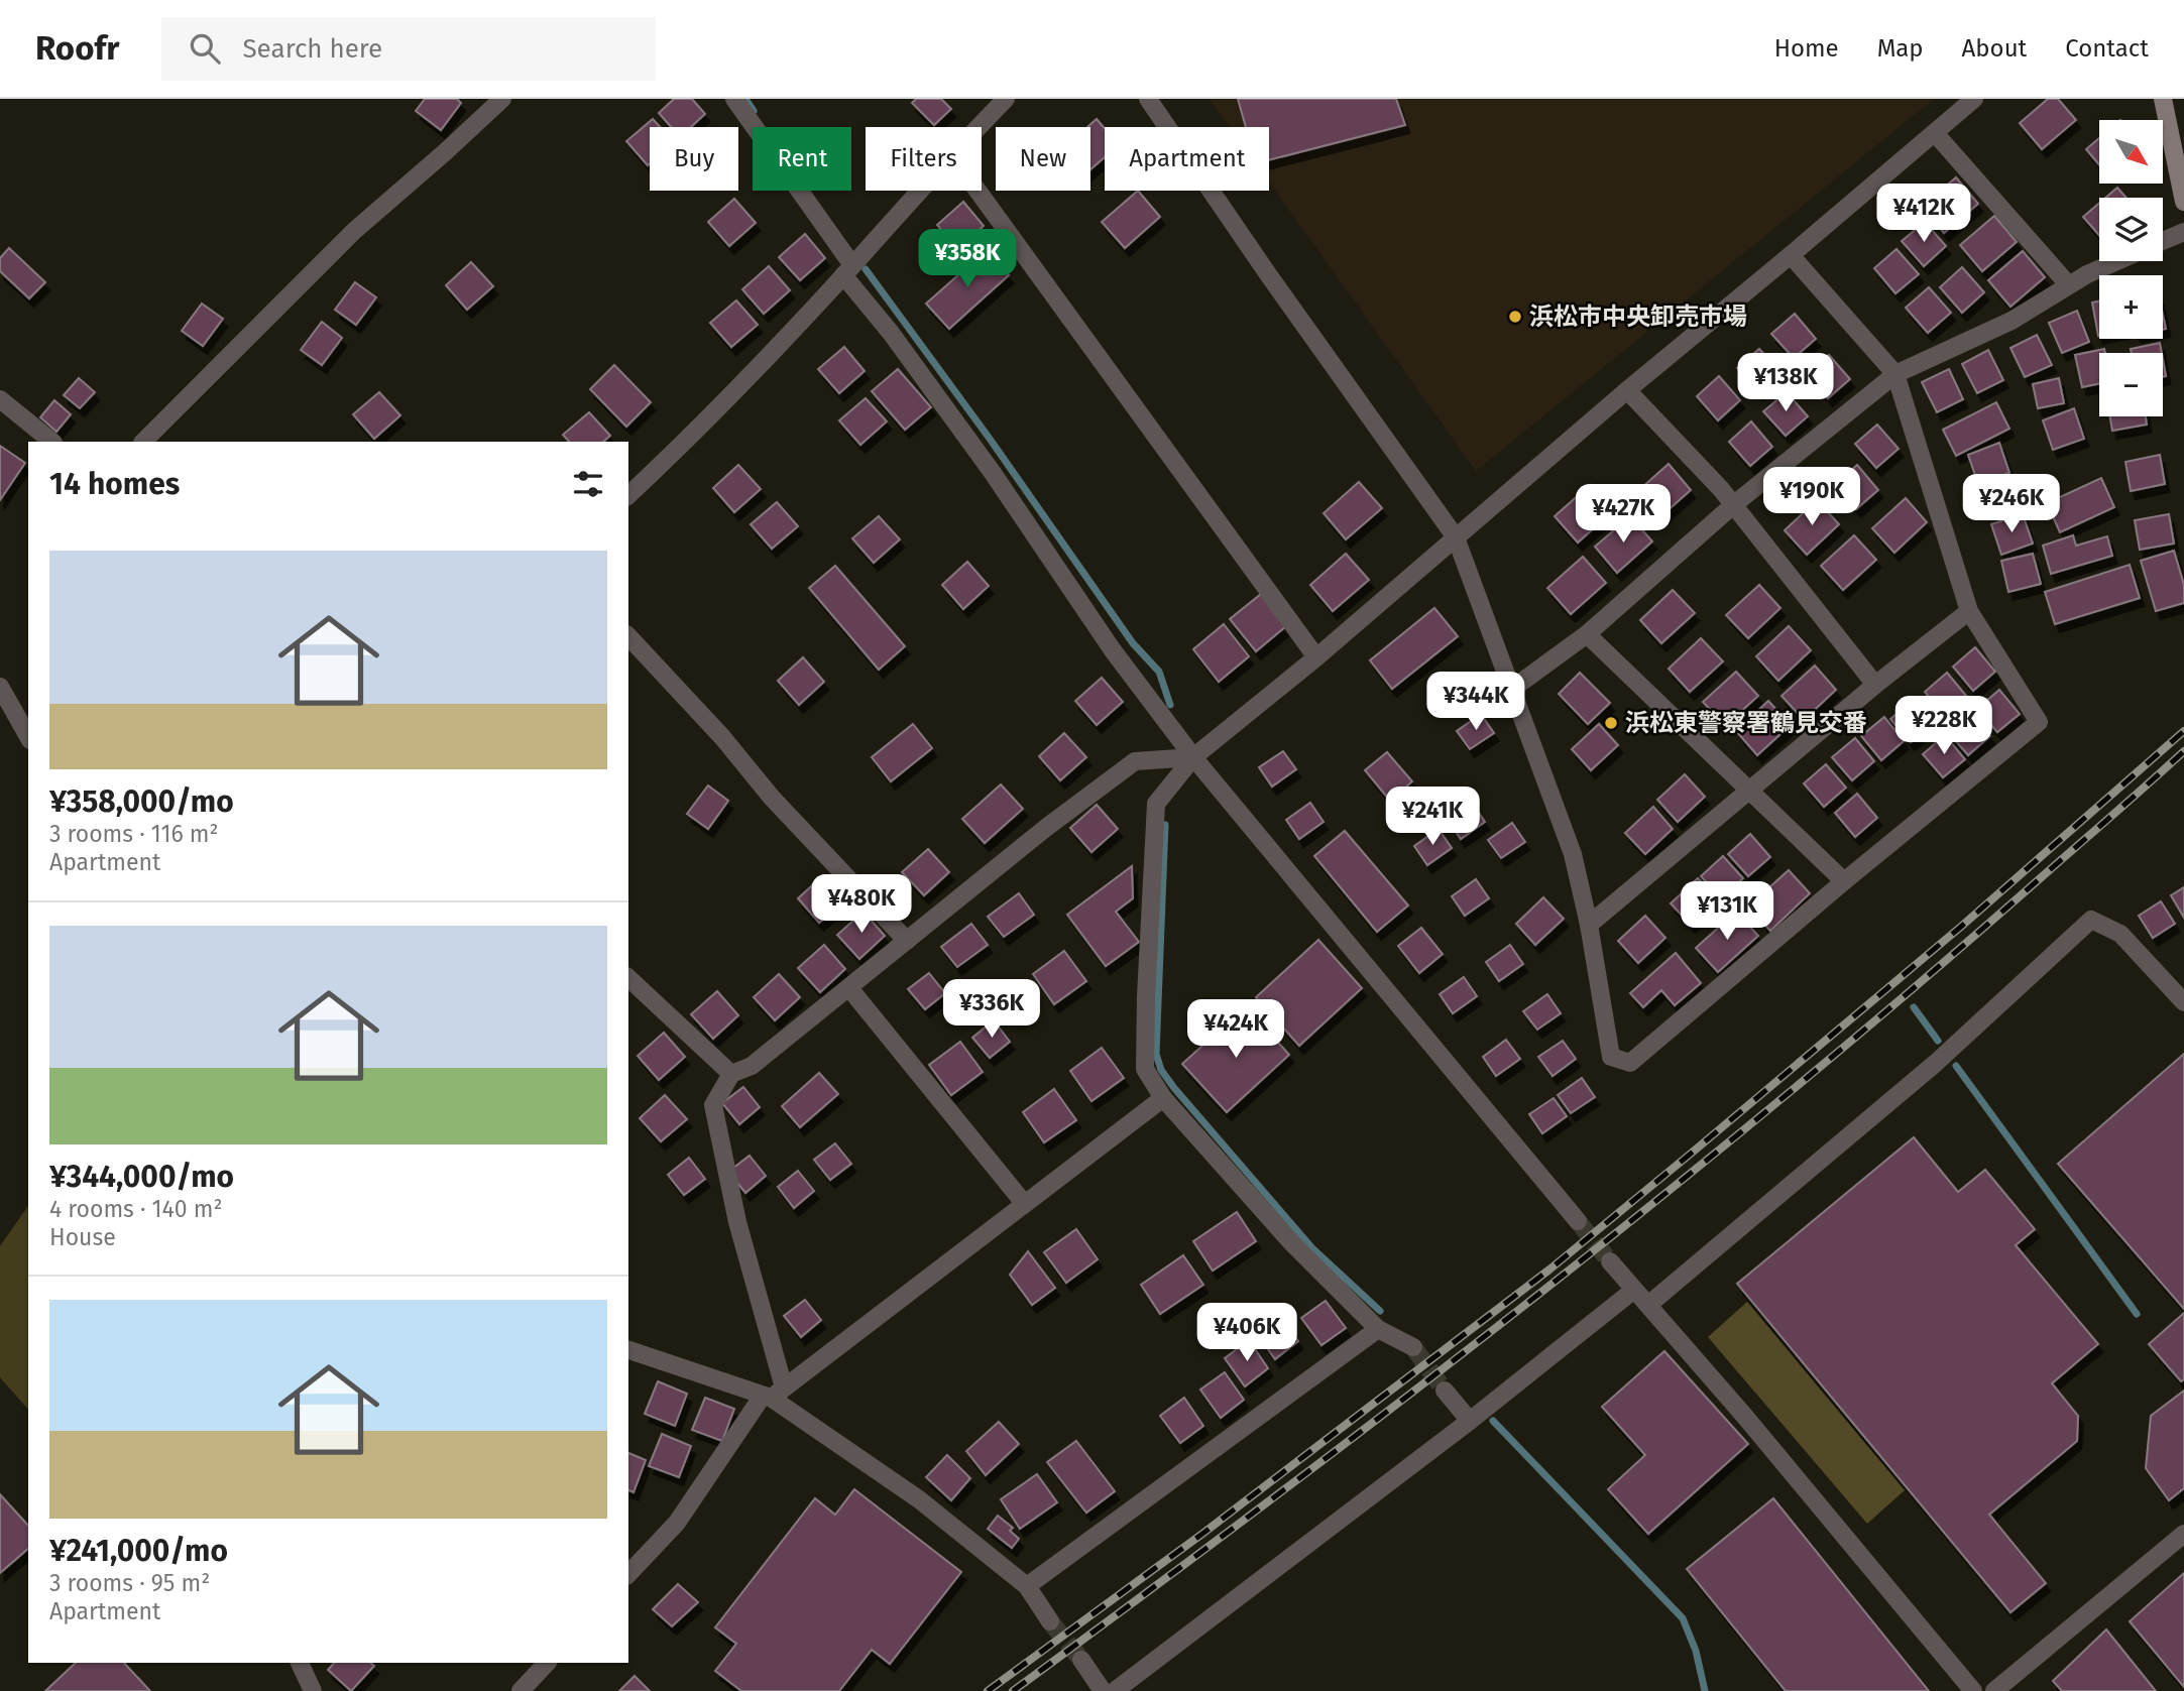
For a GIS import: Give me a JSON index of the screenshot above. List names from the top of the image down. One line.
{"places":["浜松市中央卸売市場","浜松東警察署鶴見交番"],"north":"bottom right","page":{"header":"Roofr","search":"Search here","nav":["Home","Map","About","Contact"],"map_buttons":["+","−"],"chip":["Buy","Rent","Filters","New","Apartment"],"price":["¥412K","¥358K","¥138K","¥190K","¥246K","¥427K","¥344K","¥228K","¥241K","¥480K","¥131K","¥336K","¥424K","¥406K"],"heading":"14 homes","list":[{"name":"¥358,000/mo","note":"3 rooms · 116 m² · Apartment"},{"name":"¥344,000/mo","note":"4 rooms · 140 m² · House"},{"name":"¥241,000/mo","note":"3 rooms · 95 m² · Apartment"}]}}
